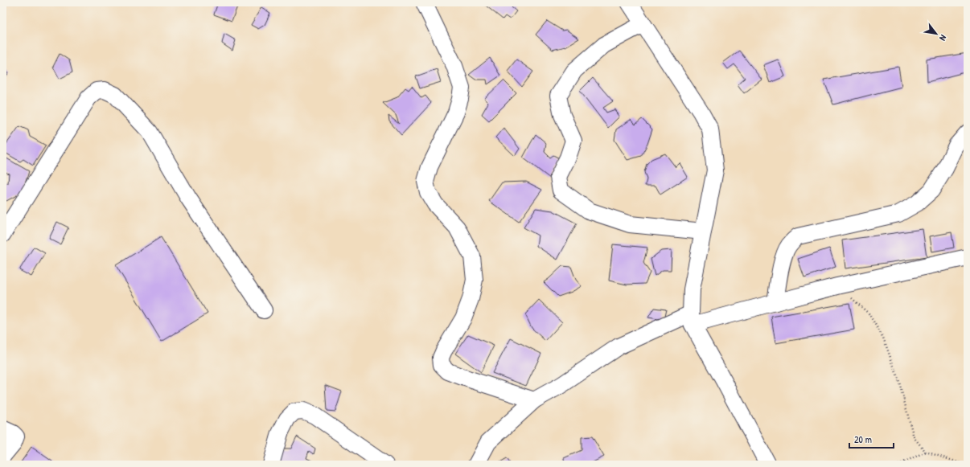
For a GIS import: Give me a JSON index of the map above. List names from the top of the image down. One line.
{"scale_bar":"20 m","north":"bottom right"}
